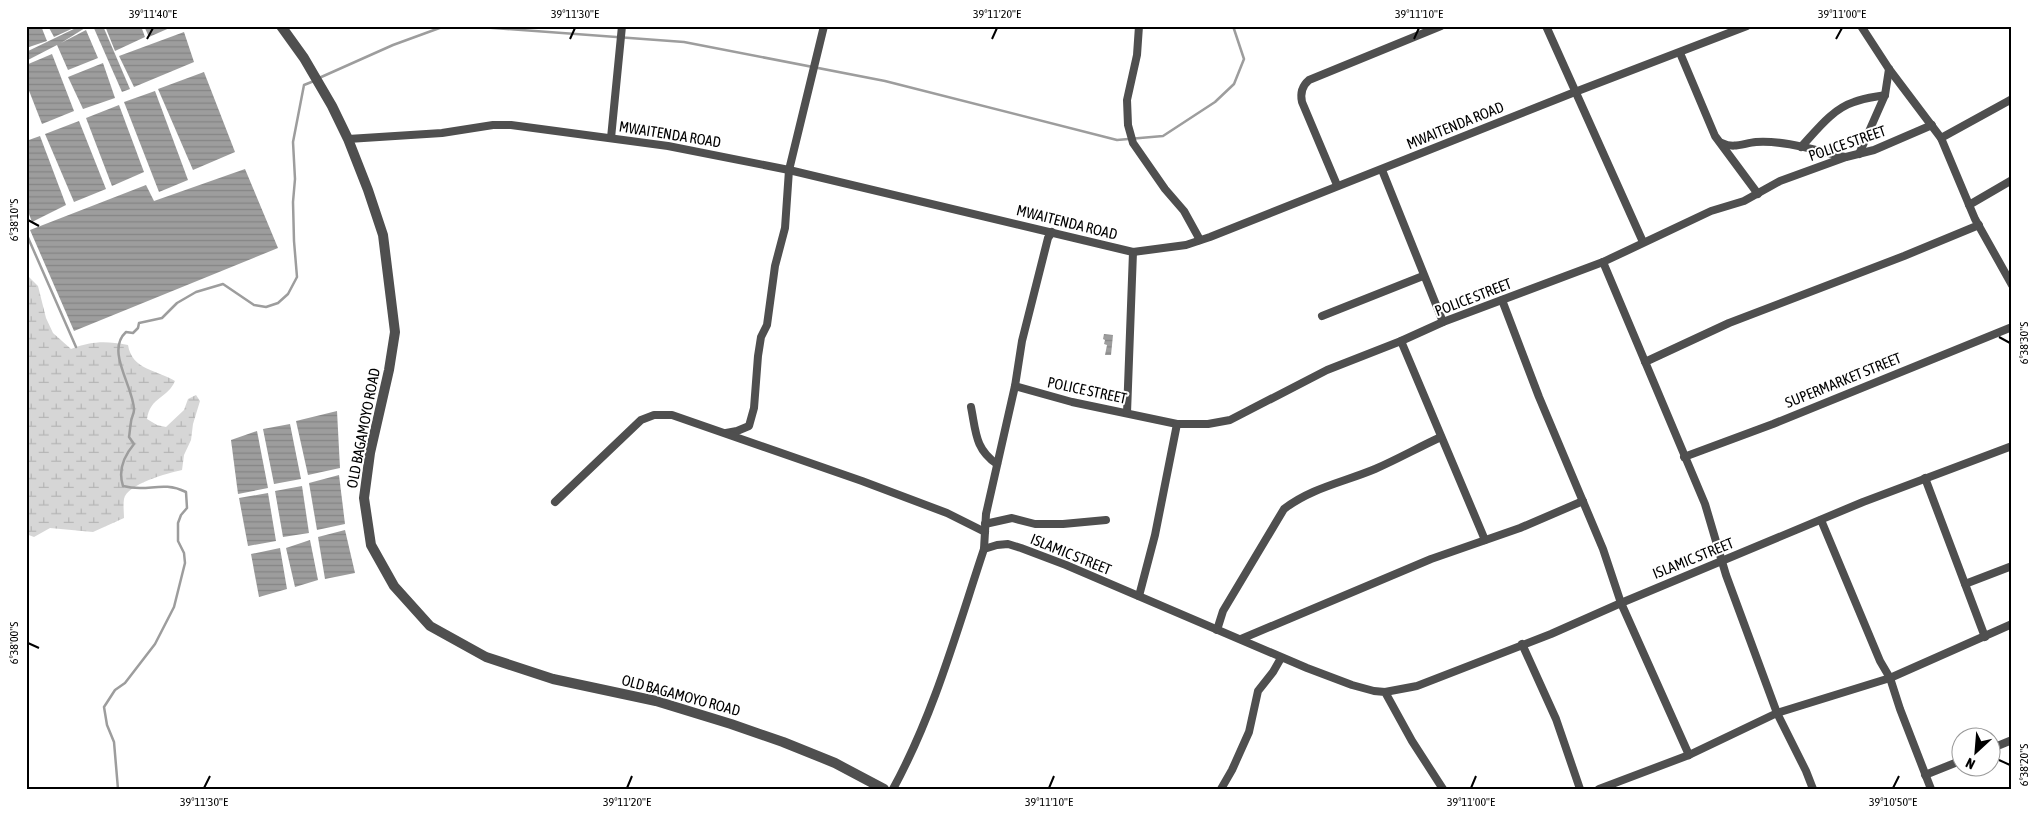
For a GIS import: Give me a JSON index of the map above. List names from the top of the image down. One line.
{"streets":{"street":["MWAITENDA ROAD","POLICE STREET","SUPERMARKET STREET","OLD BAGAMOYO ROAD","ISLAMIC STREET"]},"crossings":[["MWAITENDA ROAD","OLD BAGAMOYO ROAD"]],"north":"bottom left","coordinates":["39°11'40\"E","39°11'30\"E","39°11'20\"E","39°11'10\"E","39°11'00\"E","6°38'10\"S","6°38'30\"S","6°38'00\"S","6°38'20\"S","39°10'50\"E"]}
